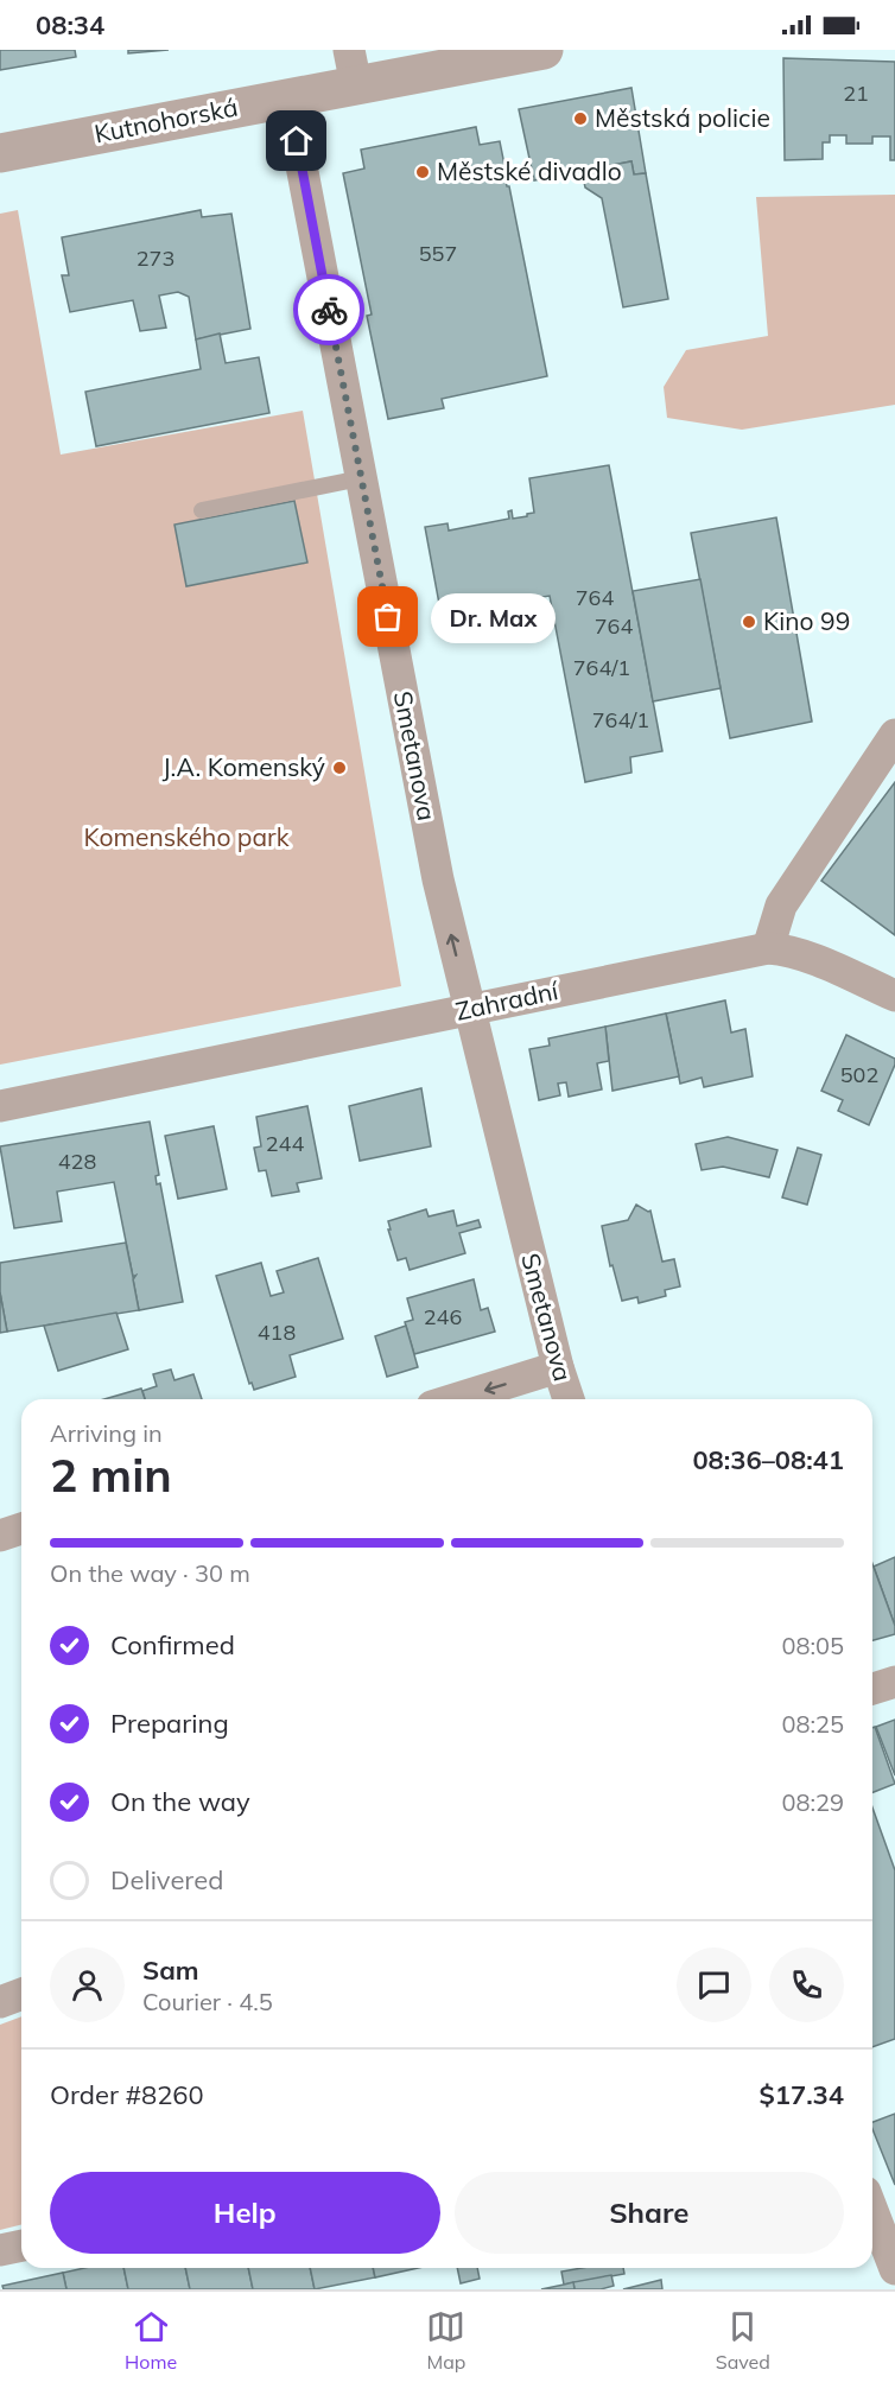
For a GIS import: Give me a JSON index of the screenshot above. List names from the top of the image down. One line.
{"streets":{"street":["Kutnohorská","Smetanova","Zahradní"]},"crossings":[["Kutnohorská","Smetanova"],["Smetanova","Zahradní"]],"one_way":["Smetanova"],"parks":["Komenského park"],"places":["Městská policie","Městské divadlo","Dr. Max","Kino 99","J.A. Komenský"],"house_numbers":["21","557","273","764","764","764/1","764/1","502","244","428","246","418"],"page":{"status":"08:34","bubble":"Dr. Max","heading":["2 min","Arriving in","08:36–08:41"],"panel":["Sam","Courier · 4.5","Order #8260","$17.34"],"bar":"On the way · 30 m","list":[["Confirmed","08:05"],["Preparing","08:25"],["On the way","08:29"],"Delivered"],"buttons":["Help","Share"],"tabs":["Home","Map","Saved"]}}
